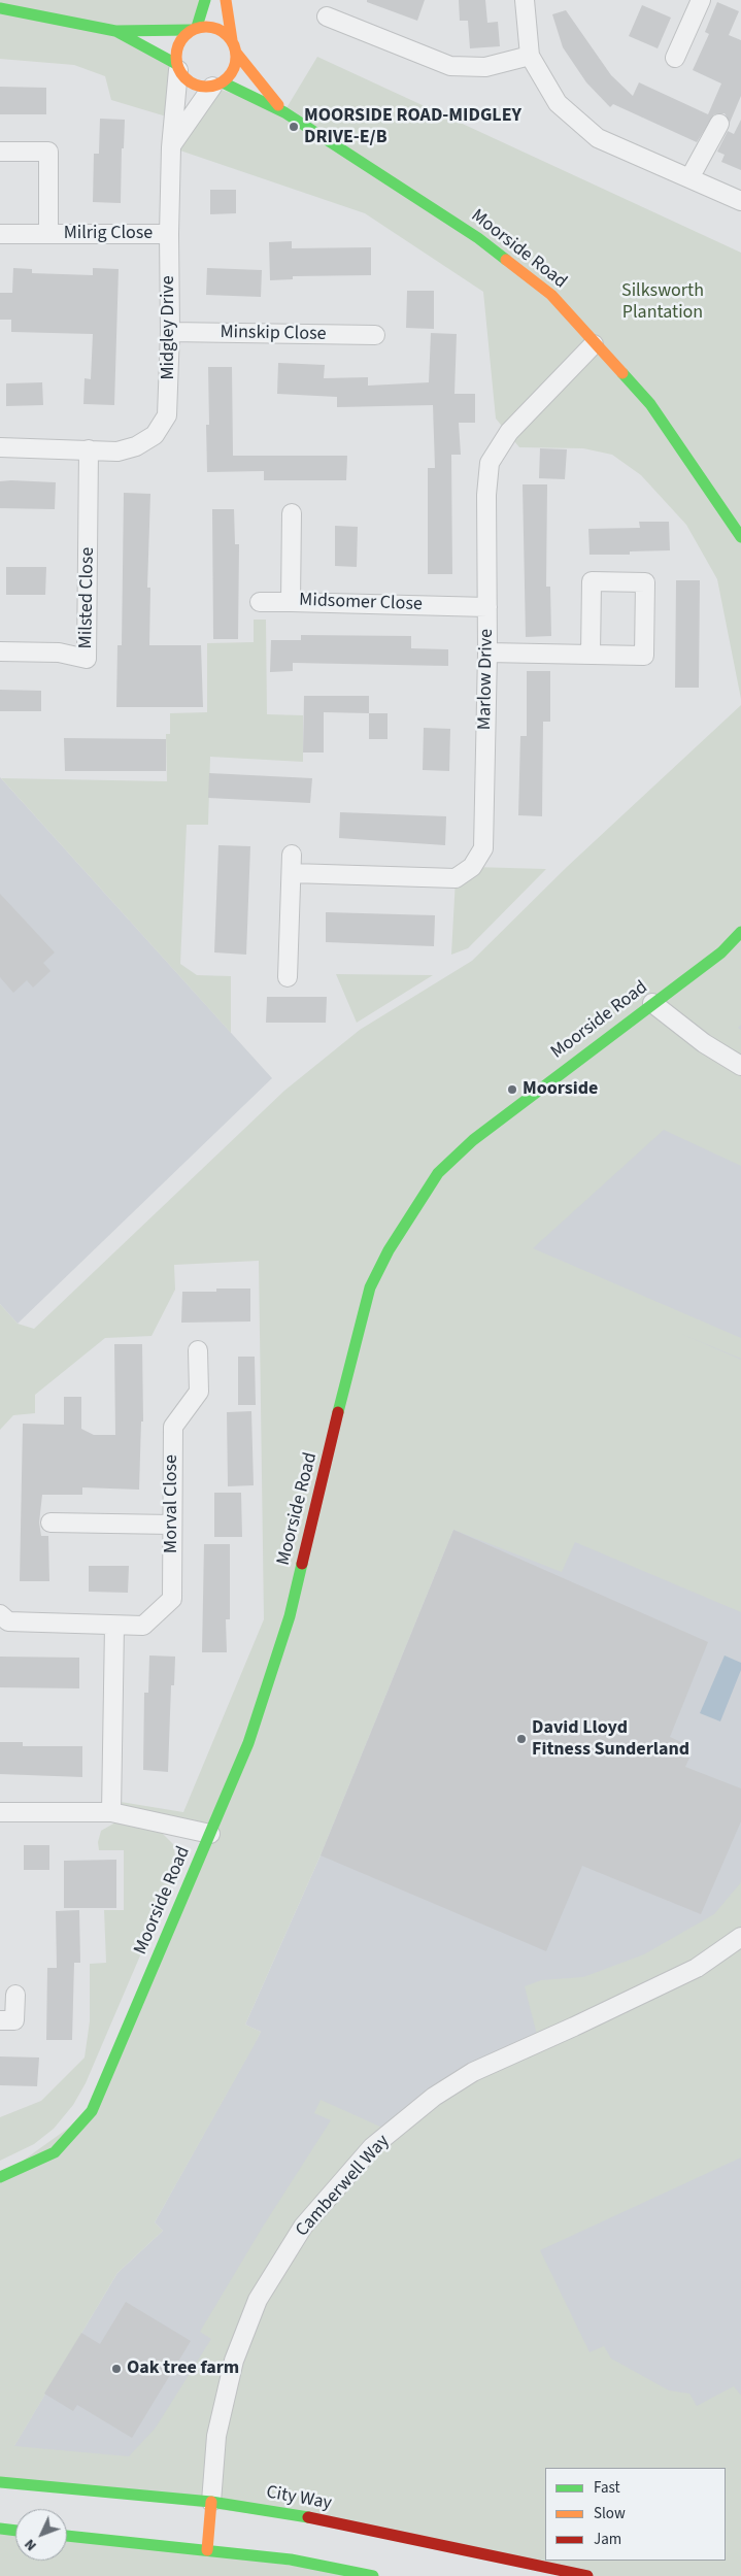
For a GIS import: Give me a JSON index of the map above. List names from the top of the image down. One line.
{"streets":{"street":["Milrig Close","Moorside Road","Midgley Drive","Minskip Close","Milsted Close","Midsomer Close","Marlow Drive","Morval Close","Camberwell Way","City Way"]},"crossings":[["Milrig Close","Midgley Drive"],["Moorside Road","Marlow Drive"],["Midgley Drive","Minskip Close"],["Midgley Drive","Milsted Close"],["Midsomer Close","Marlow Drive"],["Camberwell Way","City Way"]],"parks":["Silksworth Plantation"],"places":["MOORSIDE ROAD-MIDGLEY DRIVE-E/B","Moorside","David Lloyd Fitness Sunderland","Oak tree farm"],"legend":["Fast","Slow","Jam"],"north":"bottom left"}
